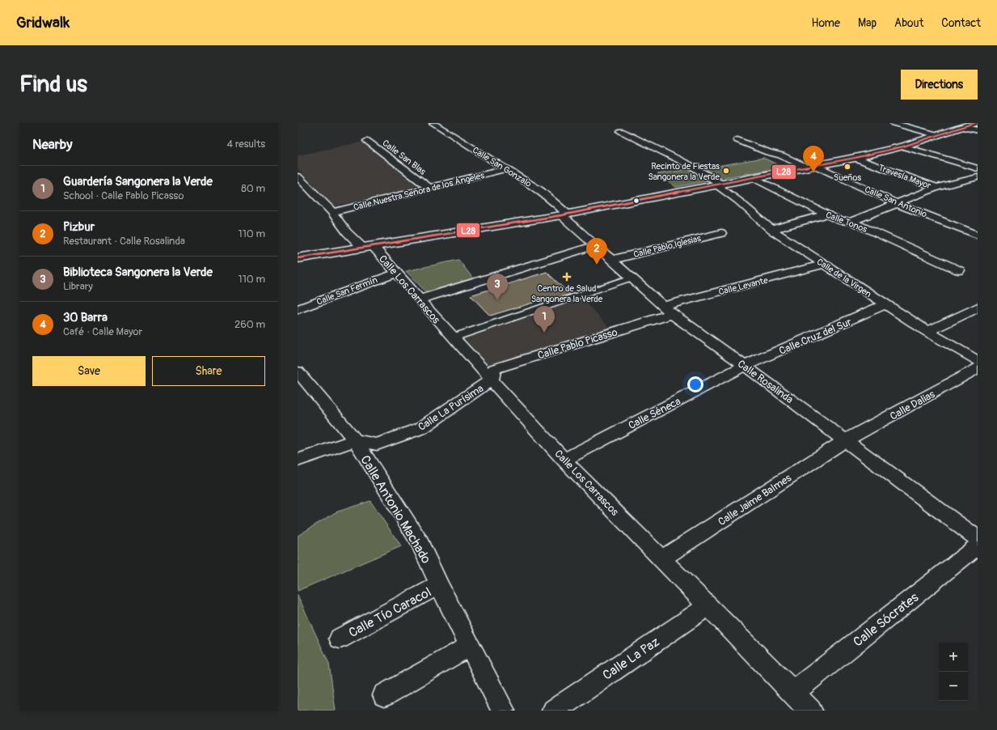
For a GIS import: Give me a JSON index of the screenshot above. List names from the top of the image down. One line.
{"streets":{"street":["Calle San Blas","Calle San Gonzalo","Travesía Mayor","Calle Nuestra Señora de los Ángeles","Calle San Antonio","Calle Tonos","Calle Pablo Iglesias","Calle de la Virgen","Calle Levante","Calle Los Carrascos","Calle San Fermín","Calle Cruz del Sur","Calle Pablo Picasso","Calle Rosalinda","Calle Dalias","Calle La Purísima","Calle Séneca","Calle Jaime Balmes","Calle Antonio Machado","Calle Tío Caracol","Calle Sócrates","Calle La Paz"]},"crossings":[["Calle San Blas","Calle Nuestra Señora de los Ángeles"],["Calle San Gonzalo","Calle Nuestra Señora de los Ángeles"],["Calle San Gonzalo","Calle Rosalinda"],["Calle Nuestra Señora de los Ángeles","Calle Los Carrascos"],["Calle Pablo Iglesias","Calle Rosalinda"],["Calle de la Virgen","Calle Levante"],["Calle de la Virgen","Calle Cruz del Sur"],["Calle Levante","Calle Pablo Picasso"],["Calle Levante","Calle Rosalinda"],["Calle Los Carrascos","Calle San Fermín"],["Calle Los Carrascos","Calle Pablo Picasso"],["Calle Los Carrascos","Calle La Purísima"],["Calle Los Carrascos","Calle Séneca"],["Calle Los Carrascos","Calle Jaime Balmes"],["Calle Los Carrascos","Calle Sócrates"],["Calle Los Carrascos","Calle La Paz"],["Calle Cruz del Sur","Calle Rosalinda"],["Calle Cruz del Sur","Calle Séneca"],["Calle Pablo Picasso","Calle Rosalinda"],["Calle Pablo Picasso","Calle La Purísima"],["Calle Rosalinda","Calle Dalias"],["Calle Rosalinda","Calle Séneca"],["Calle Rosalinda","Calle Jaime Balmes"],["Calle Dalias","Calle Jaime Balmes"],["Calle La Purísima","Calle Antonio Machado"],["Calle Antonio Machado","Calle Tío Caracol"]],"places":{"other":["Sueños","Recinto de Fiestas Sangonera la Verde"],"health":["Centro de Salud Sangonera la Verde"]},"lines":["transit line L28"],"page":{"header":"Gridwalk","nav":["Home","Map","About","Contact"],"buttons":["Directions",["Save","Share"]],"title":"Find us","heading":["Nearby","4 results"],"pins":["4","2","3","1"],"list":[{"mark":"1","name":"Guardería Sangonera la Verde","note":"School · Calle Pablo Picasso","value":"80 m"},{"mark":"2","name":"Pizbur","note":"Restaurant · Calle Rosalinda","value":"110 m"},{"mark":"3","name":"Biblioteca Sangonera la Verde","note":"Library","value":"110 m"},{"mark":"4","name":"30 Barra","note":"Café · Calle Mayor","value":"260 m"}],"map_buttons":["+","−"]}}
